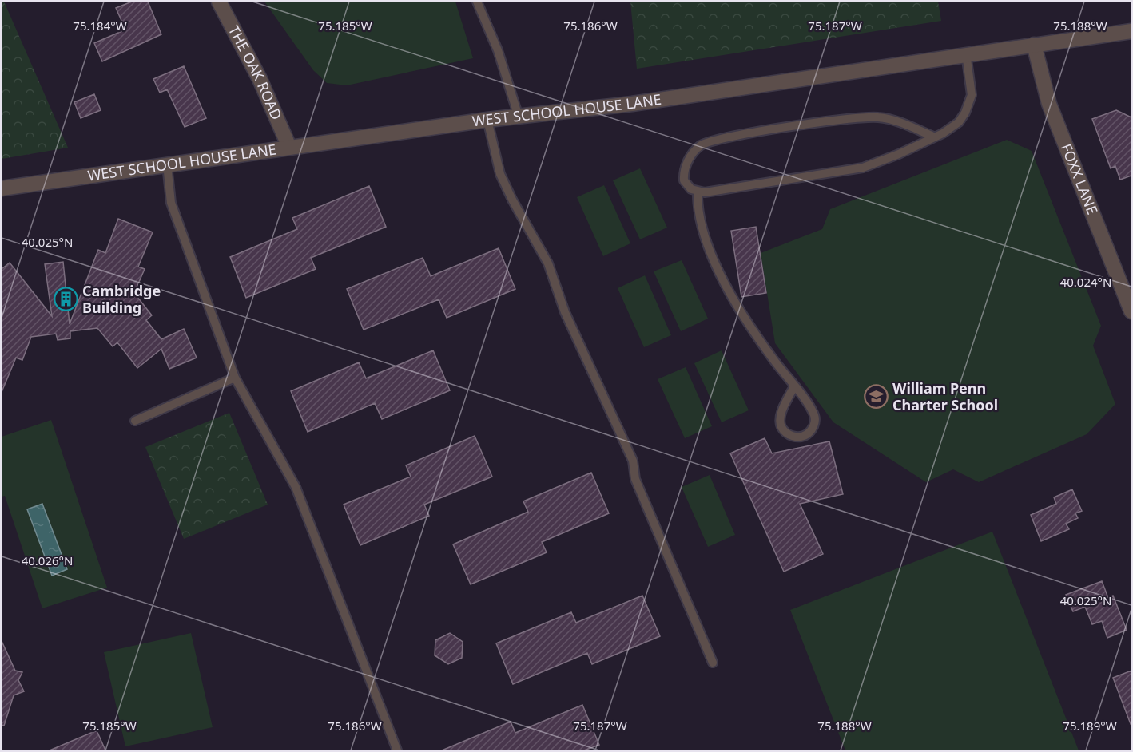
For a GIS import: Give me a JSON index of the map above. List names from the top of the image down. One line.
{"streets":{"street":["THE OAK ROAD","WEST SCHOOL HOUSE LANE","FOXX LANE"]},"crossings":[["THE OAK ROAD","WEST SCHOOL HOUSE LANE"],["WEST SCHOOL HOUSE LANE","FOXX LANE"]],"places":{"building":["Cambridge Building"],"school or university":["William Penn Charter School"]},"coordinates":["75.184°W","75.185°W","75.186°W","75.187°W","75.188°W","40.025°N","40.024°N","40.026°N","75.189°W"]}
